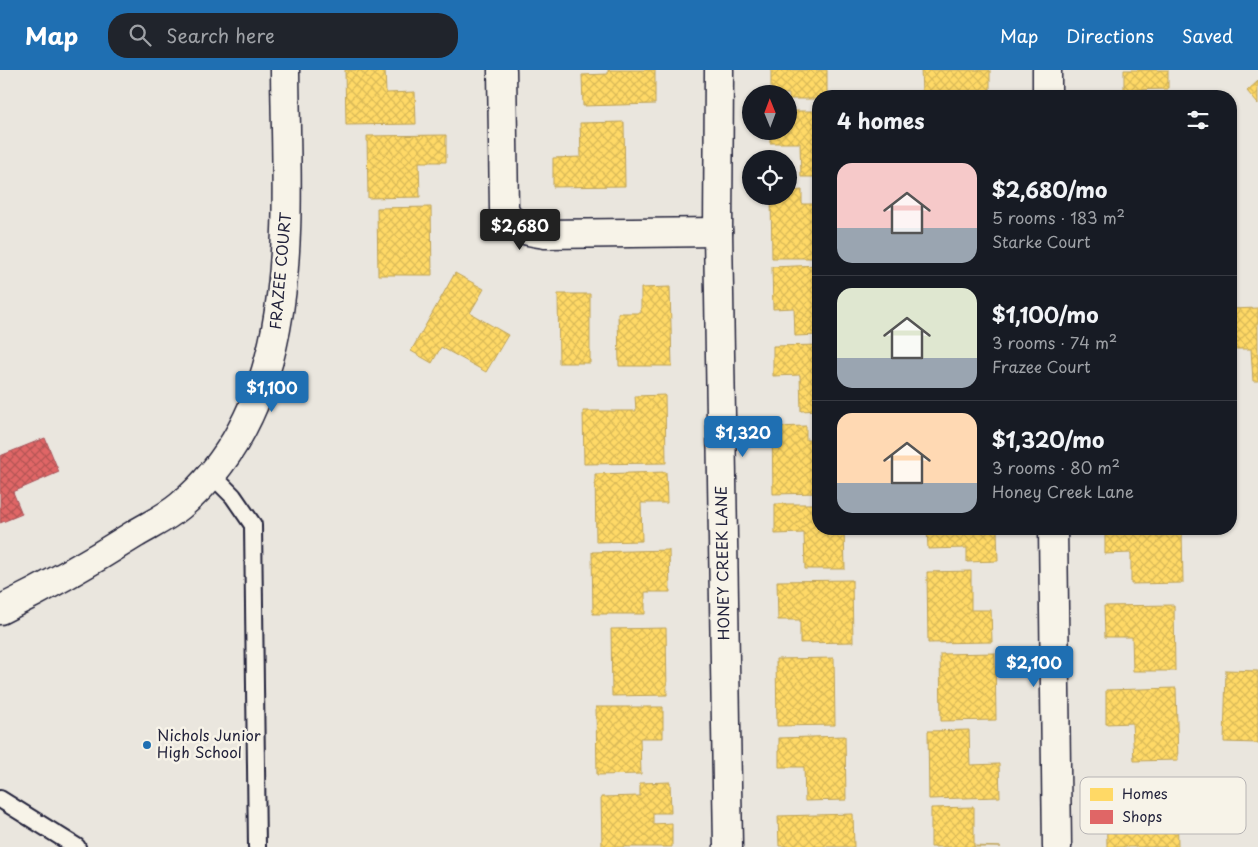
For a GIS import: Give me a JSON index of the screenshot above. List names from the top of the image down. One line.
{"streets":{"street":["FRAZEE COURT","HONEY CREEK LANE"]},"places":["Nichols Junior High School"],"legend":["Homes","Shops"],"north":"top","page":{"header":"Map","search":"Search here","nav":["Map","Directions","Saved"],"heading":"4 homes","list":[{"name":"$2,680/mo","note":"5 rooms · 183 m² · Starke Court"},{"name":"$1,100/mo","note":"3 rooms · 74 m² · Frazee Court"},{"name":"$1,320/mo","note":"3 rooms · 80 m² · Honey Creek Lane"}],"price":["$2,680","$1,100","$1,320","$2,100"]}}
